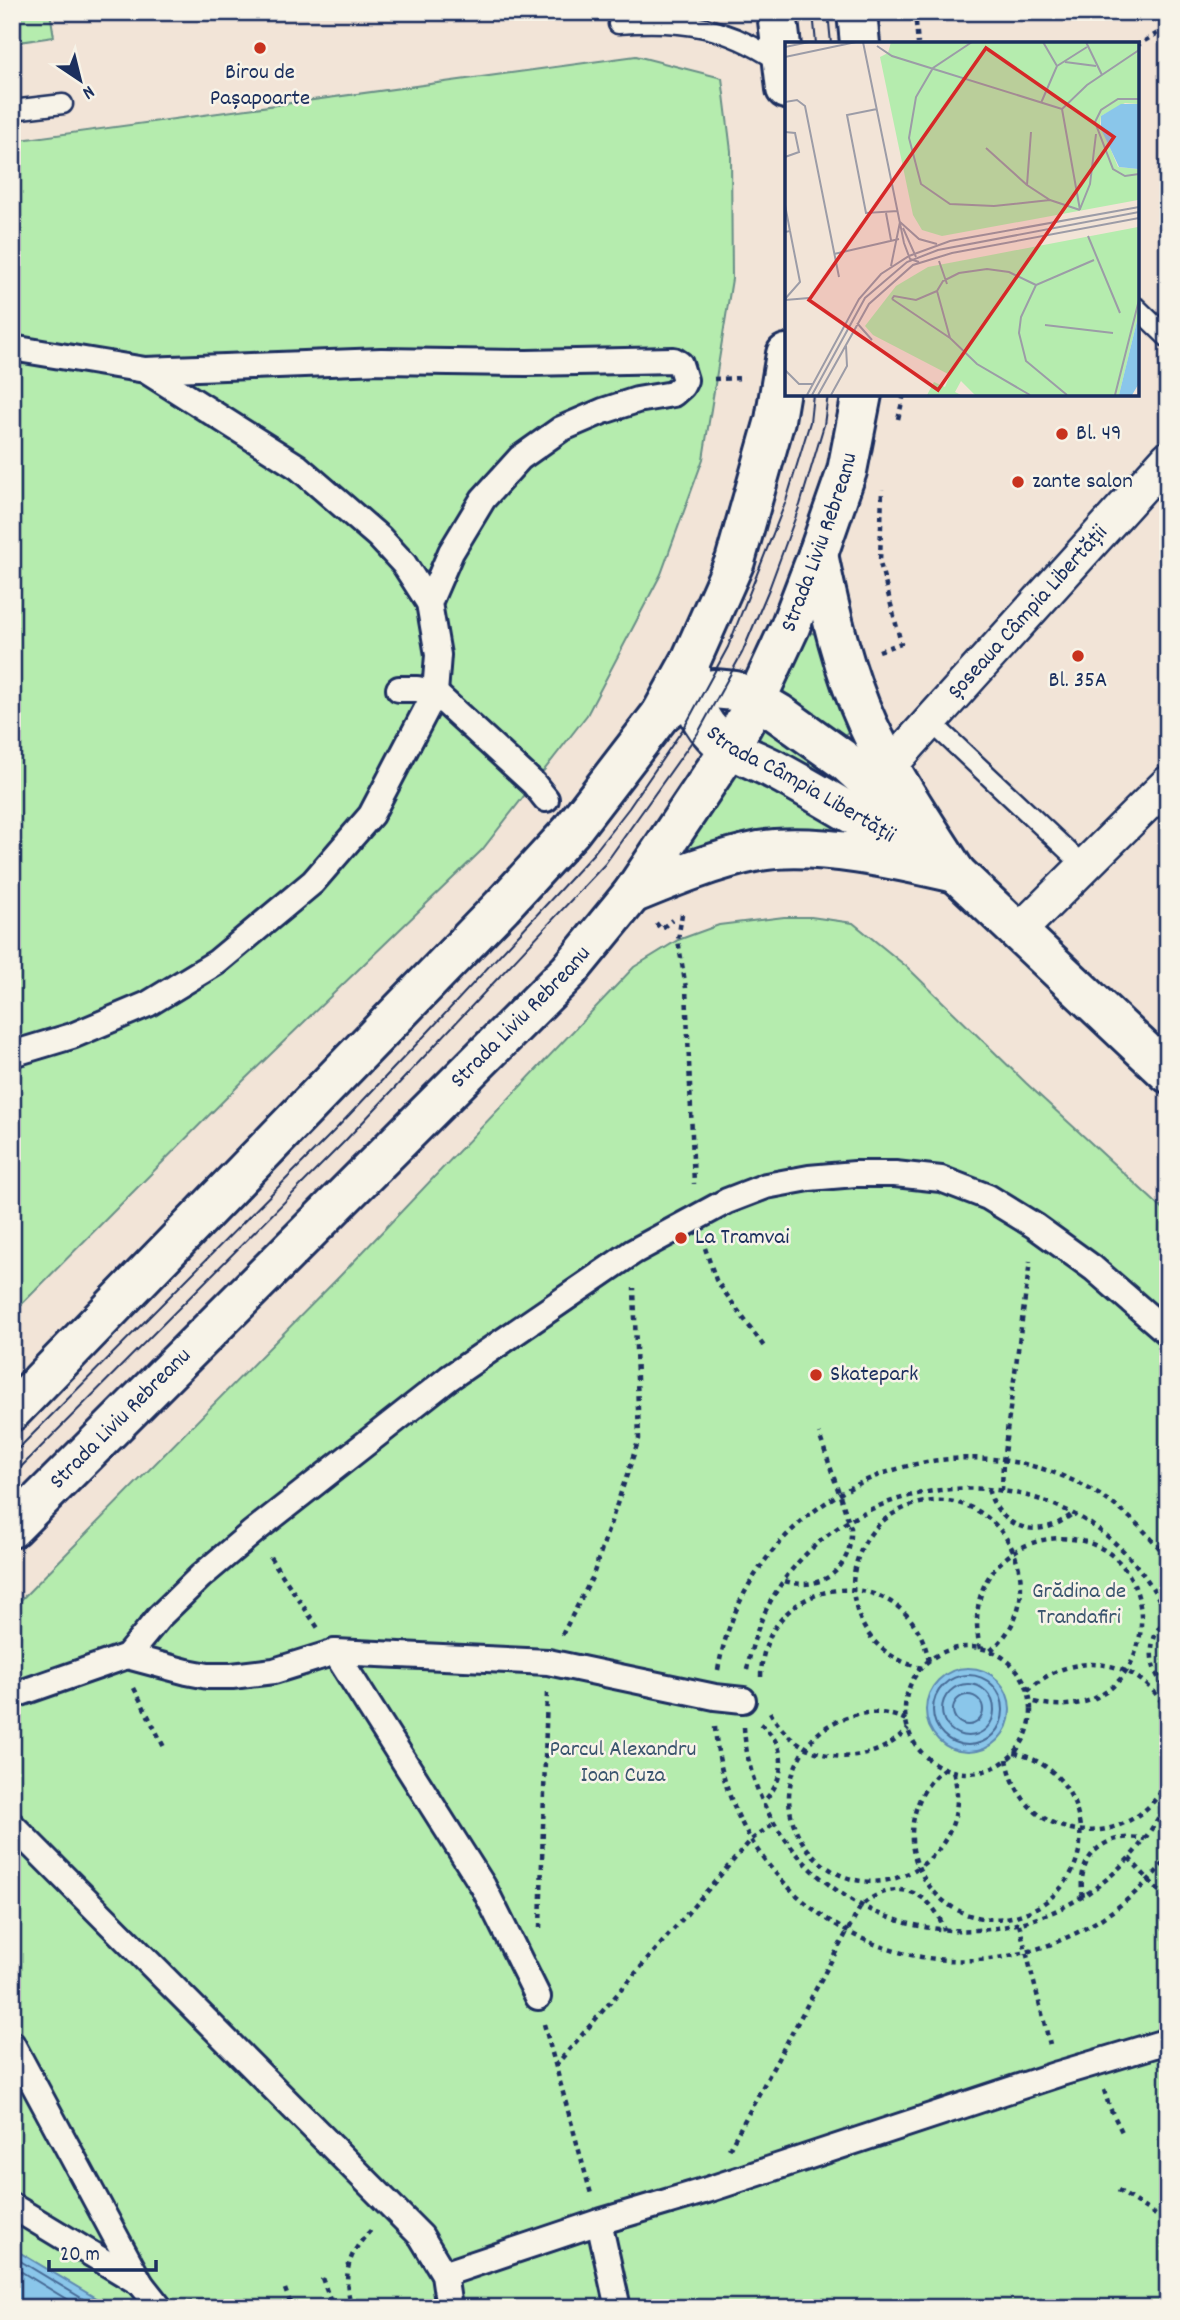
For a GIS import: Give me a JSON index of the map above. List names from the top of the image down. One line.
{"streets":{"main road":["Strada Liviu Rebreanu","Strada Câmpia Libertății"],"street":["Șoseaua Câmpia Libertății"]},"crossings":[["Strada Liviu Rebreanu","Strada Câmpia Libertății"]],"parks":["Grădina de Trandafiri","Parcul Alexandru Ioan Cuza"],"places":["Birou de Pașapoarte","Bl. 49","zante salon","Bl. 35A","La Tramvai","Skatepark"],"scale_bar":"20 m","north":"bottom right"}
